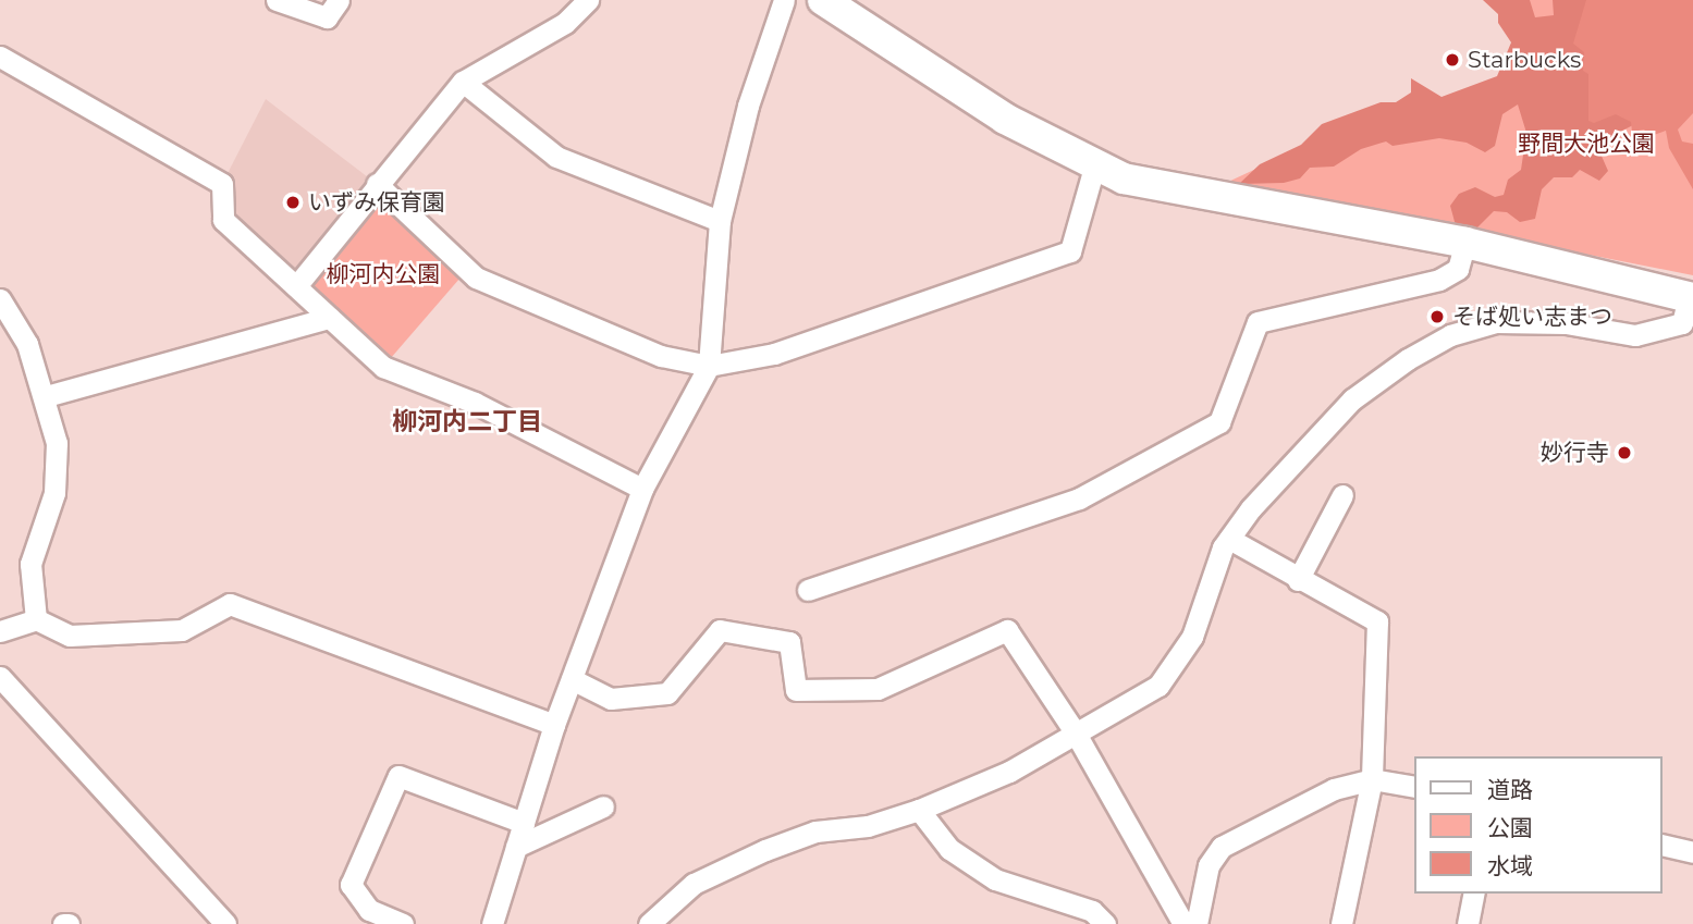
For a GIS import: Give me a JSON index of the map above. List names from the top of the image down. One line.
{"districts":["柳河内二丁目"],"parks":["野間大池公園","柳河内公園"],"places":["Starbucks","いずみ保育園","そば処い志まつ","妙行寺"],"legend":["道路","公園","水域"]}
